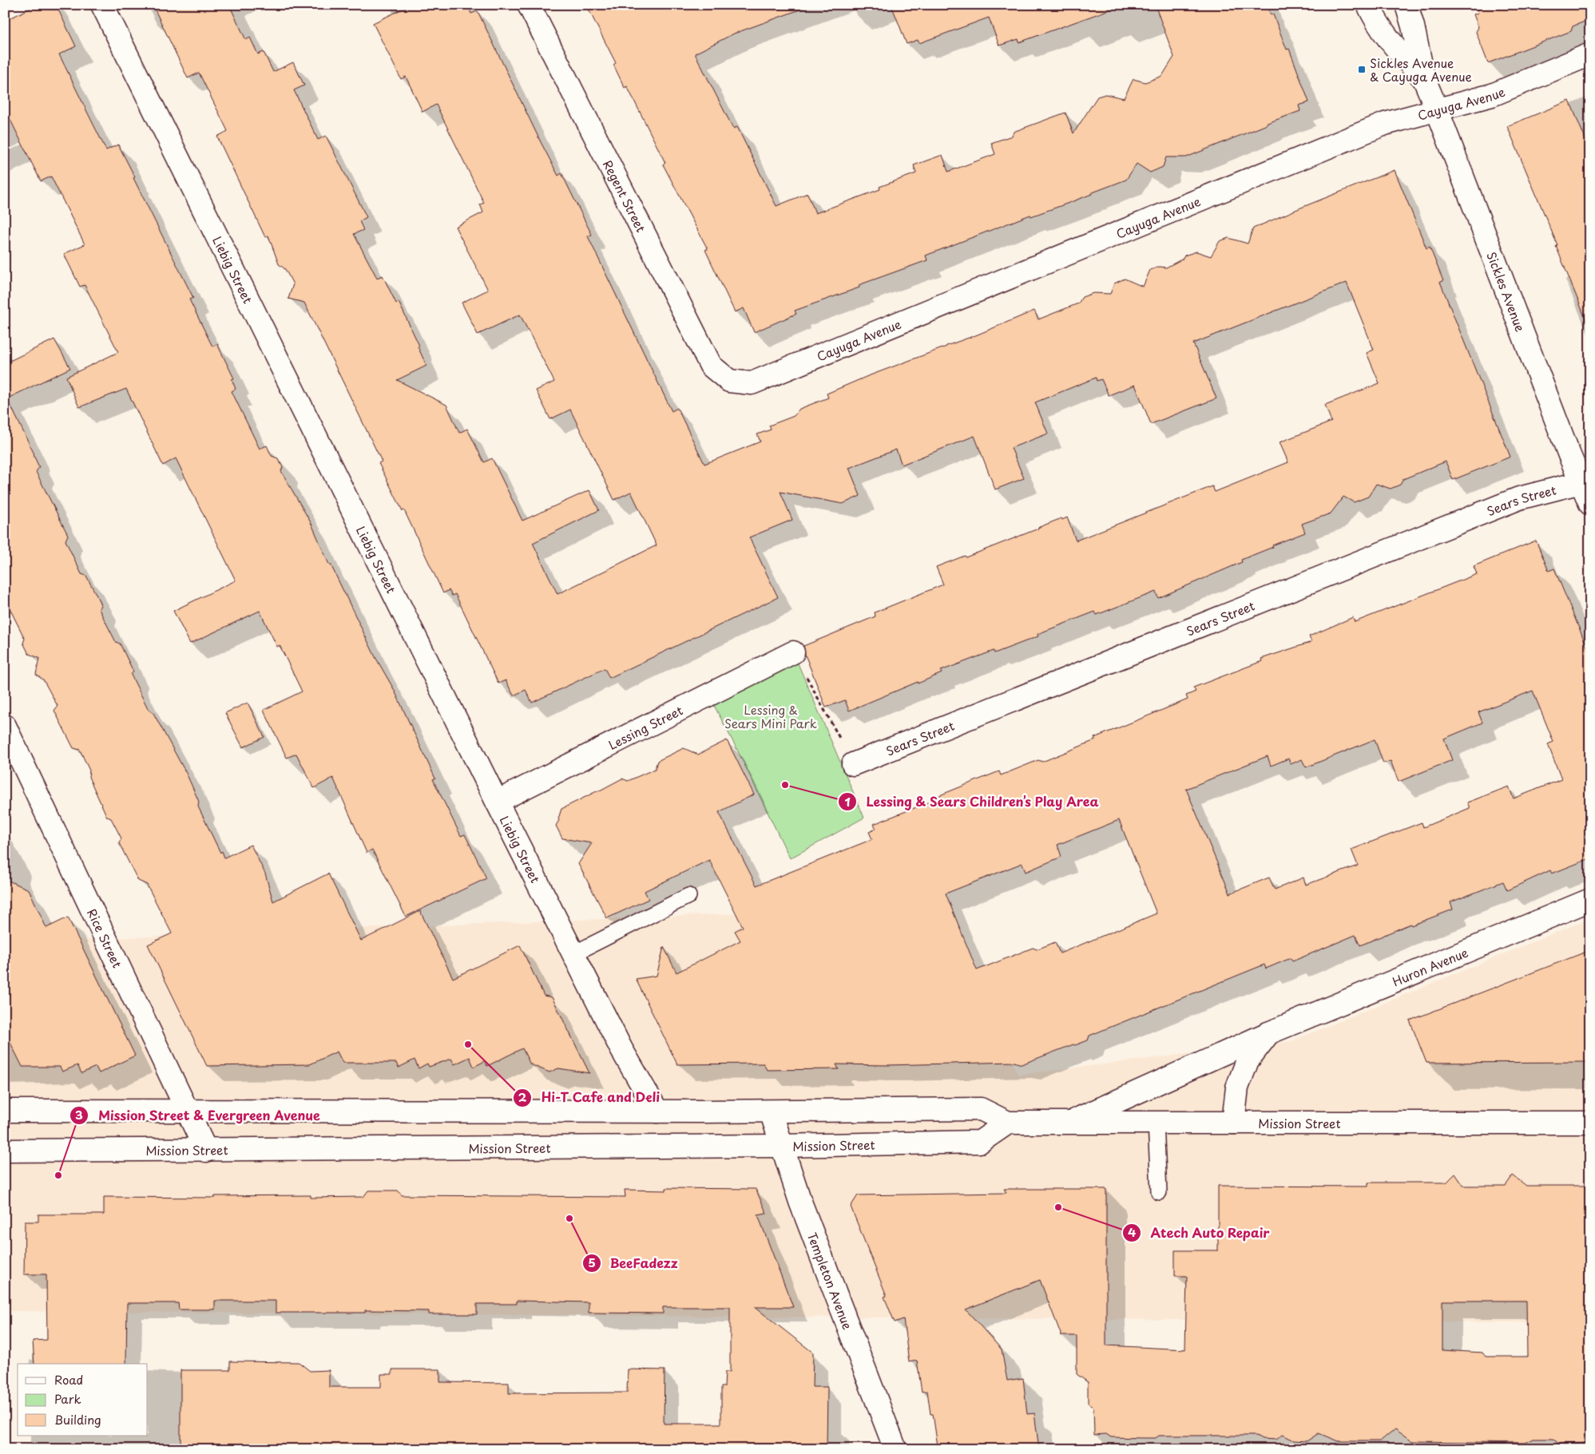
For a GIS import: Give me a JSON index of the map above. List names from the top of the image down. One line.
{"streets":{"street":["Cayuga Avenue","Regent Street","Liebig Street","Sickles Avenue","Sears Street","Lessing Street","Rice Street","Huron Avenue","Mission Street","Templeton Avenue"]},"crossings":[["Cayuga Avenue","Regent Street"],["Cayuga Avenue","Sickles Avenue"],["Liebig Street","Lessing Street"],["Liebig Street","Mission Street"],["Sickles Avenue","Sears Street"],["Rice Street","Mission Street"],["Huron Avenue","Mission Street"],["Mission Street","Templeton Avenue"]],"parks":["Lessing & Sears Mini Park"],"places":{"transit":["Sickles Avenue & Cayuga Avenue"],"other":["Lessing & Sears Children’s Play Area","Hi-T Cafe and Deli","Mission Street & Evergreen Avenue","Atech Auto Repair","BeeFadezz"]},"legend":["Road","Park","Building"]}
